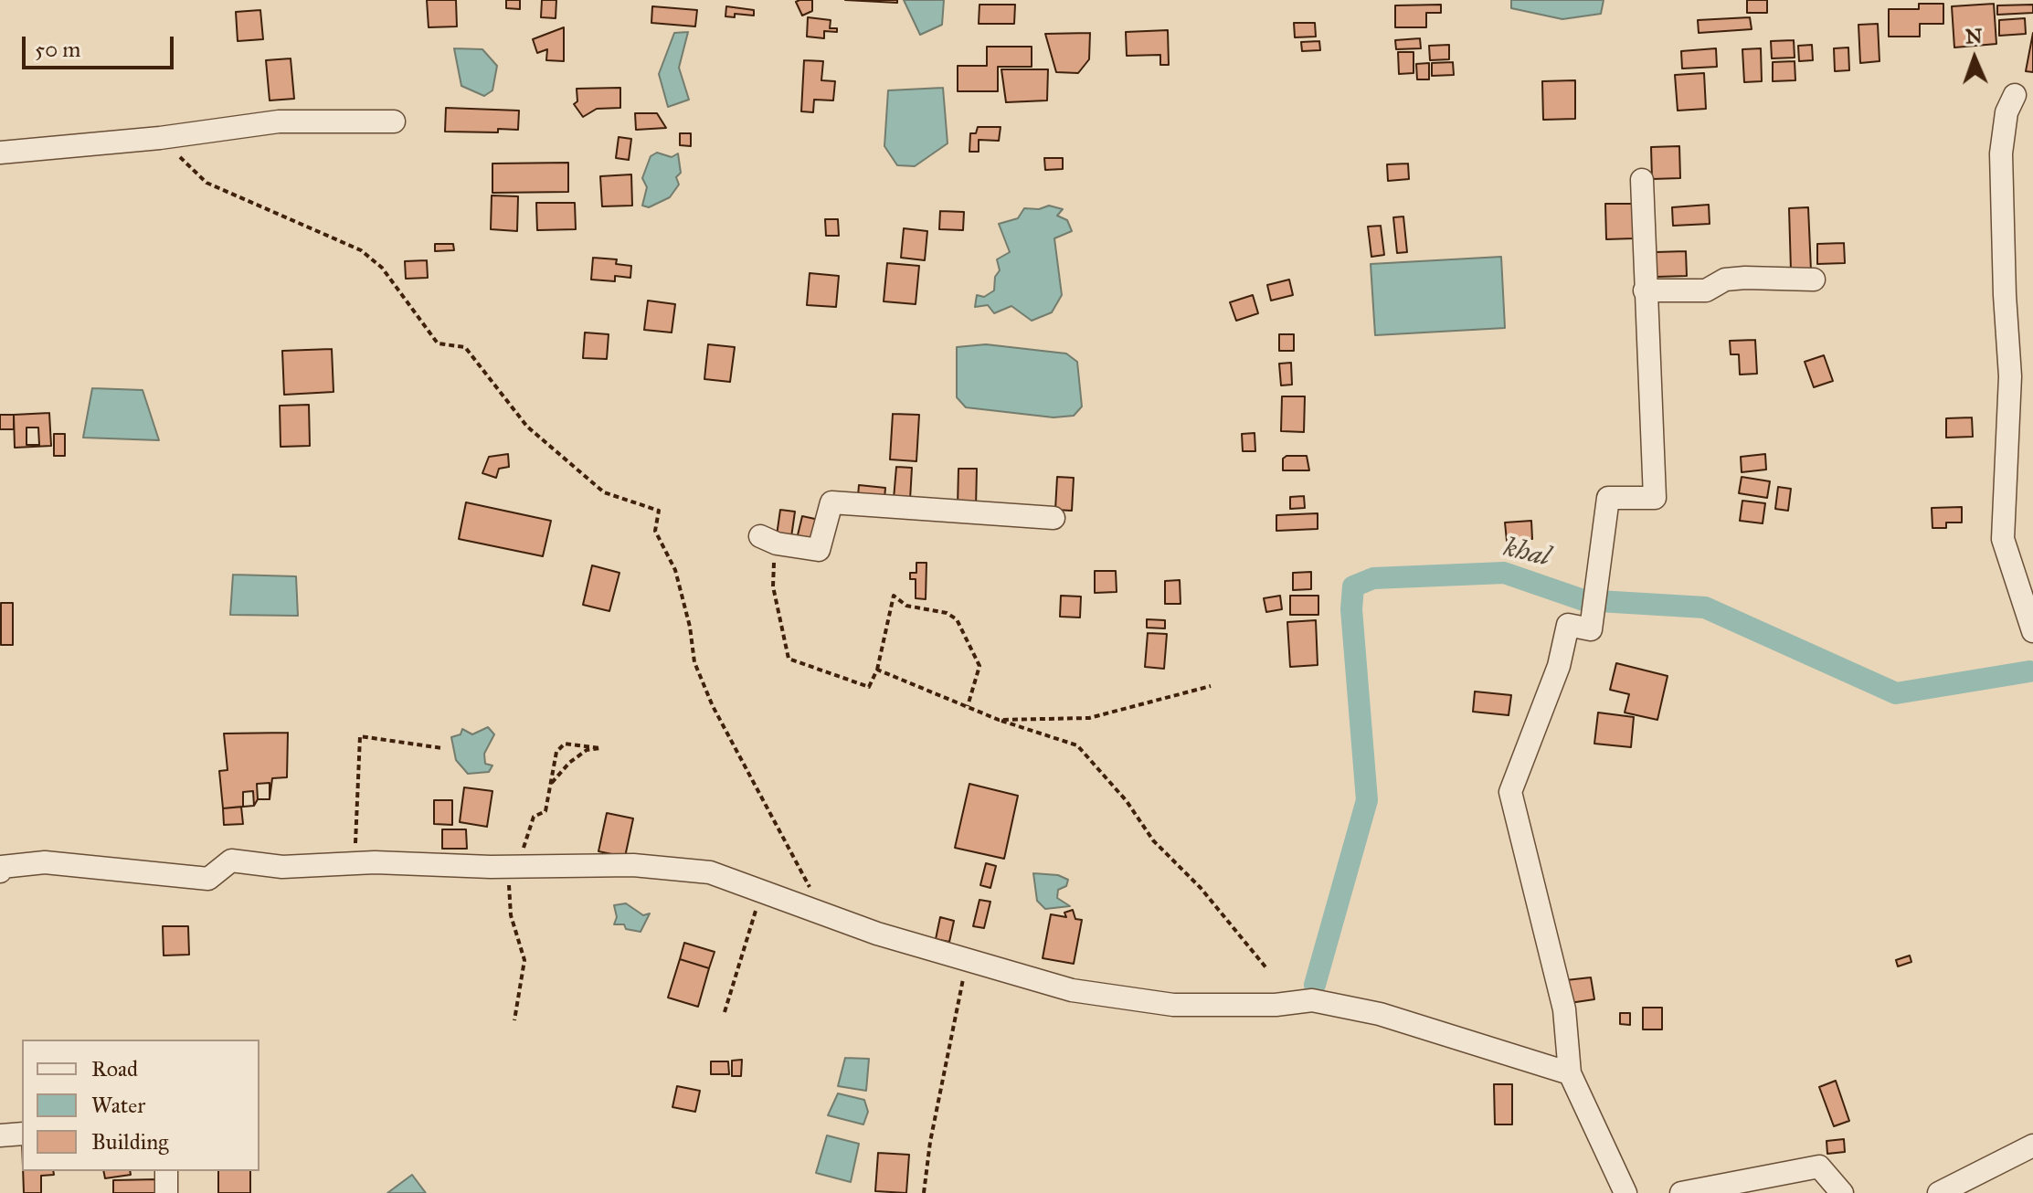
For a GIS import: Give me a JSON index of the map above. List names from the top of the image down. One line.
{"water":["khal"],"legend":["Road","Water","Building"],"scale_bar":"50 m","north":"top"}
